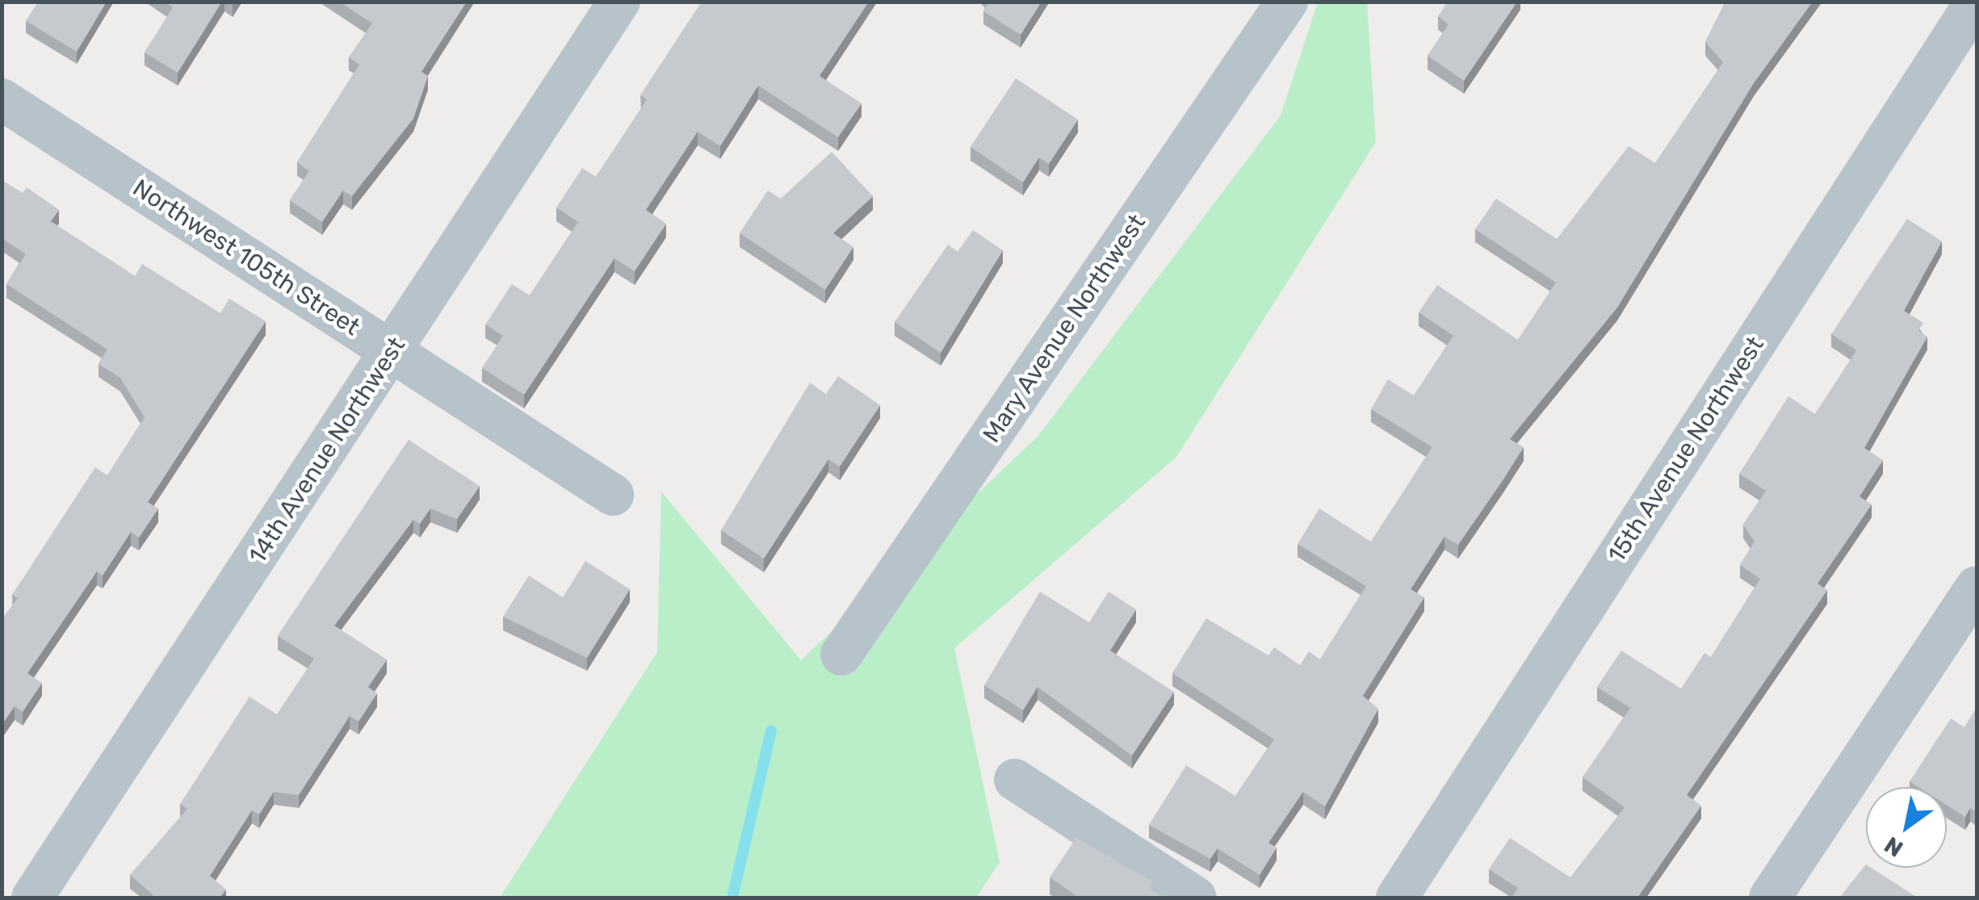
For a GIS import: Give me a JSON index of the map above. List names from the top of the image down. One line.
{"streets":{"street":["Northwest 105th Street","Mary Avenue Northwest","15th Avenue Northwest","14th Avenue Northwest"]},"crossings":[["Northwest 105th Street","14th Avenue Northwest"]],"north":"bottom left"}
